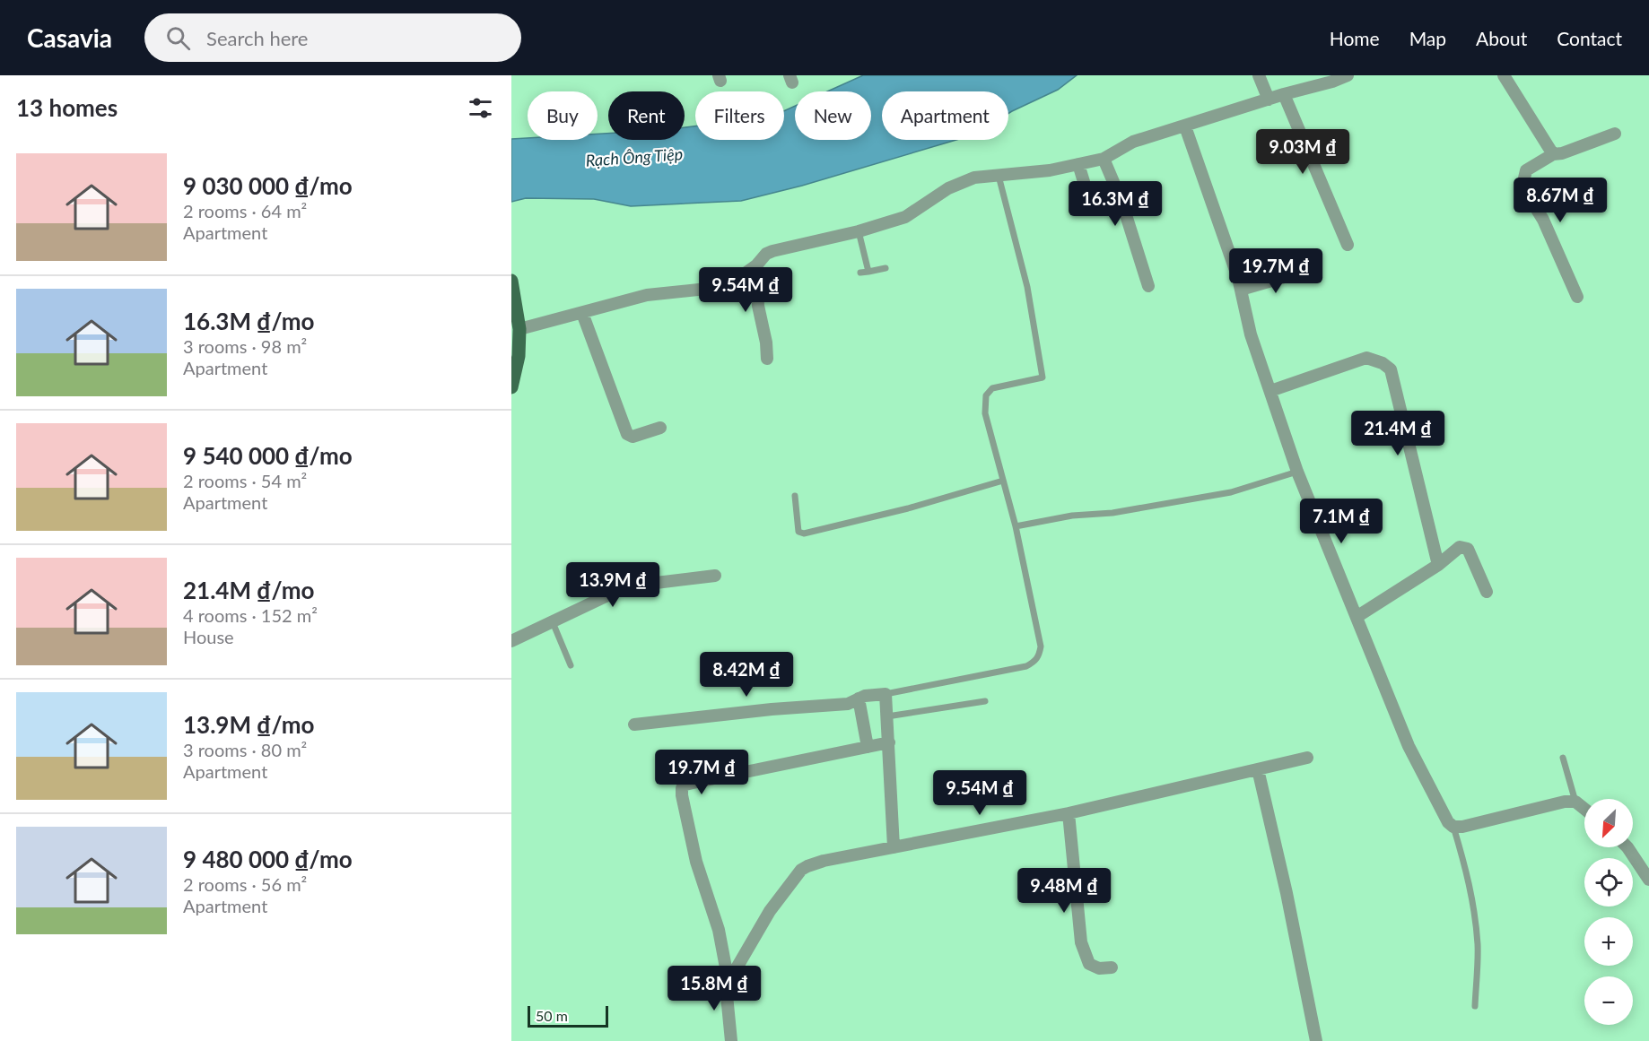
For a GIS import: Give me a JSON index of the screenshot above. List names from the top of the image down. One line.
{"water":["Rạch Ông Tiệp"],"scale_bar":"50 m","north":"bottom left","page":{"header":"Casavia","search":"Search here","nav":["Home","Map","About","Contact"],"heading":"13 homes","chip":["Buy","Rent","Filters","New","Apartment"],"price":["9.03M ₫","8.67M ₫","16.3M ₫","19.7M ₫","9.54M ₫","21.4M ₫","7.1M ₫","13.9M ₫","8.42M ₫","19.7M ₫","9.54M ₫","9.48M ₫","15.8M ₫"],"list":[{"name":"9 030 000 ₫/mo","note":"2 rooms · 64 m² · Apartment"},{"name":"16.3M ₫/mo","note":"3 rooms · 98 m² · Apartment"},{"name":"9 540 000 ₫/mo","note":"2 rooms · 54 m² · Apartment"},{"name":"21.4M ₫/mo","note":"4 rooms · 152 m² · House"},{"name":"13.9M ₫/mo","note":"3 rooms · 80 m² · Apartment"},{"name":"9 480 000 ₫/mo","note":"2 rooms · 56 m² · Apartment"}],"map_buttons":["+","−"],"scale":"50 m"}}
